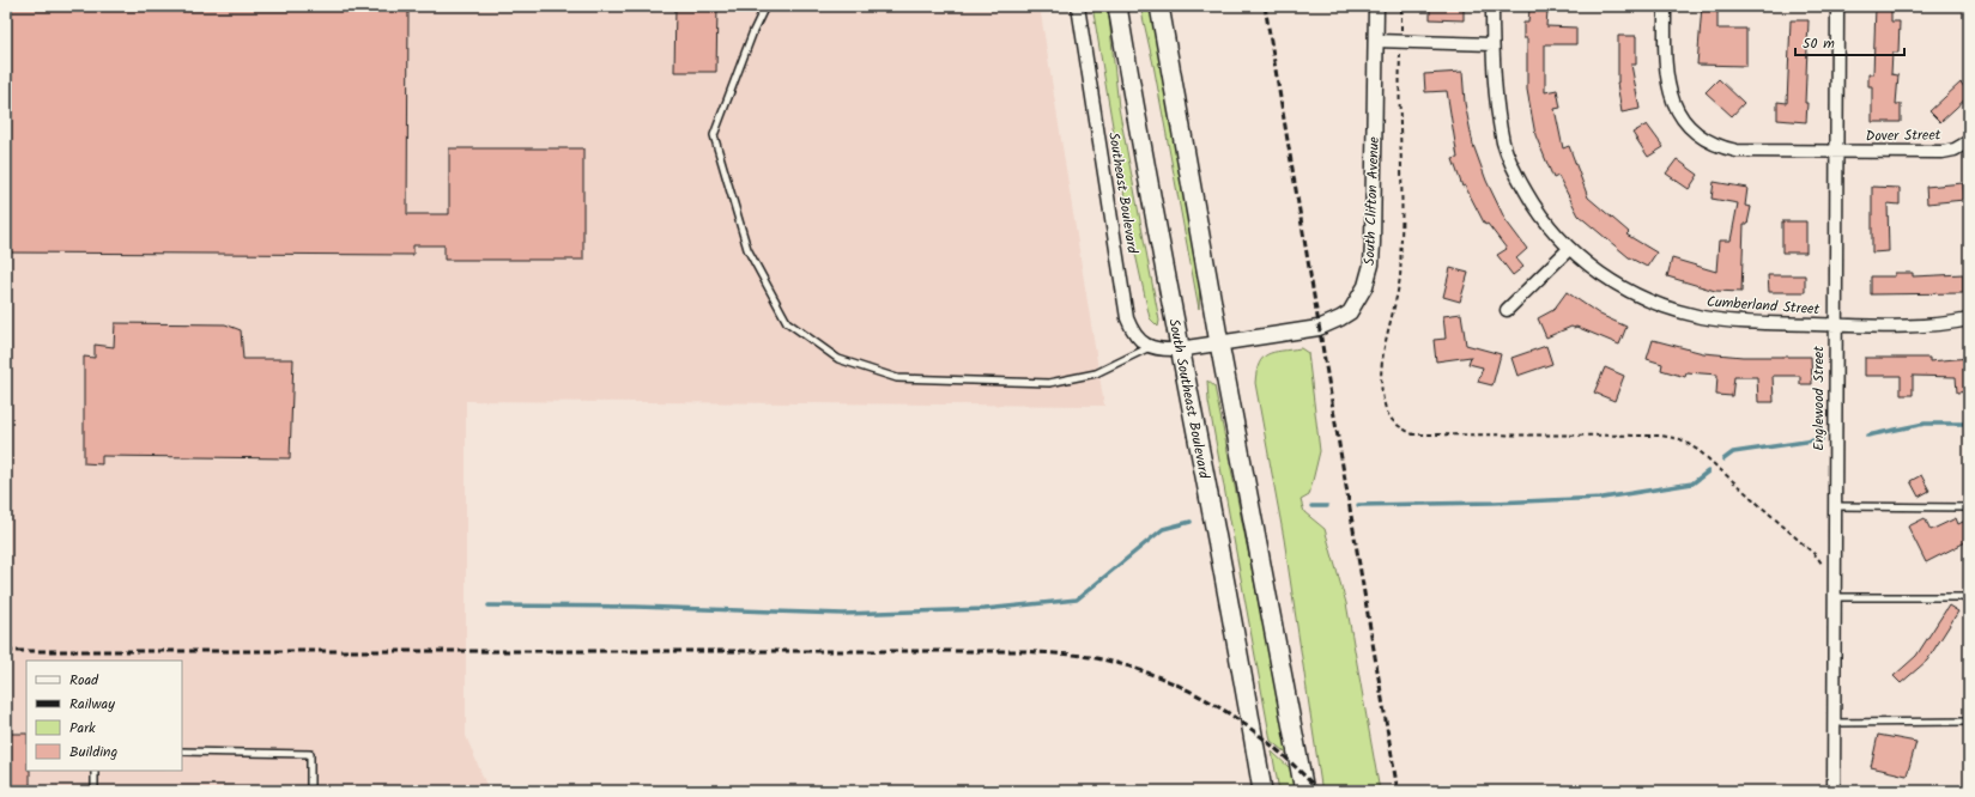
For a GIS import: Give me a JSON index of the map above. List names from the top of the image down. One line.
{"streets":{"main road":["South Southeast Boulevard"],"street":["Dover Street","Southeast Boulevard","South Clifton Avenue","Cumberland Street","Englewood Street"]},"crossings":[["Dover Street","Englewood Street"],["South Clifton Avenue","South Southeast Boulevard"],["Cumberland Street","Englewood Street"]],"legend":["Road","Railway","Park","Building"],"scale_bar":"50 m"}
